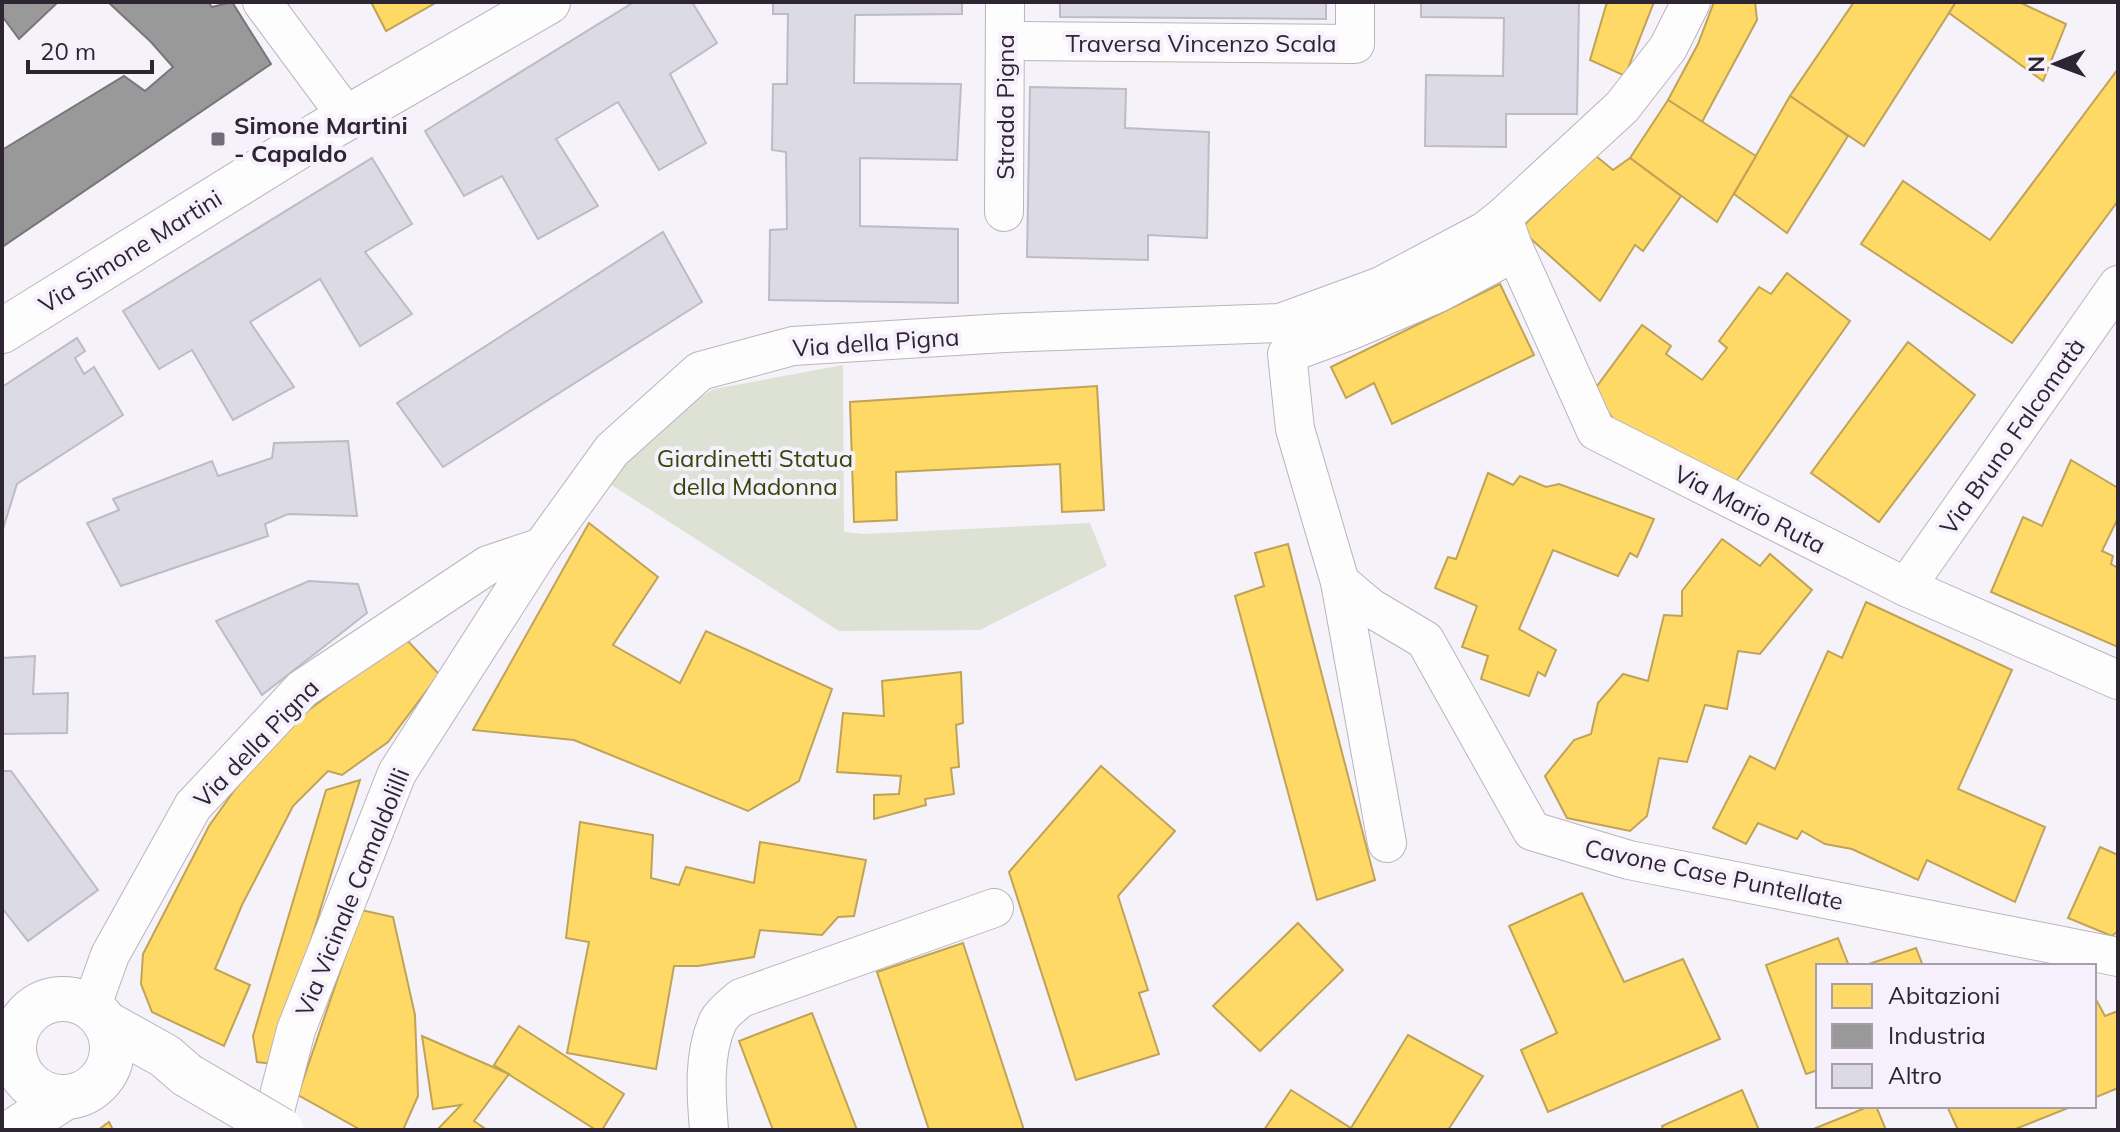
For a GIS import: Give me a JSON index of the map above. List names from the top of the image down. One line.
{"streets":{"main road":["Via Simone Martini"],"street":["Traversa Vincenzo Scala","Strada Pigna","Via della Pigna","Via Bruno Falcomatà","Via Mario Ruta","Cavone Case Puntellate","Via Vicinale Camaldolilli"]},"crossings":[["Traversa Vincenzo Scala","Strada Pigna"],["Via della Pigna","Via Mario Ruta"],["Via della Pigna","Via Vicinale Camaldolilli"],["Via Bruno Falcomatà","Via Mario Ruta"]],"parks":["Giardinetti Statua della Madonna"],"places":{"transit":["Simone Martini - Capaldo"]},"legend":["Abitazioni","Industria","Altro"],"scale_bar":"20 m","north":"left"}
